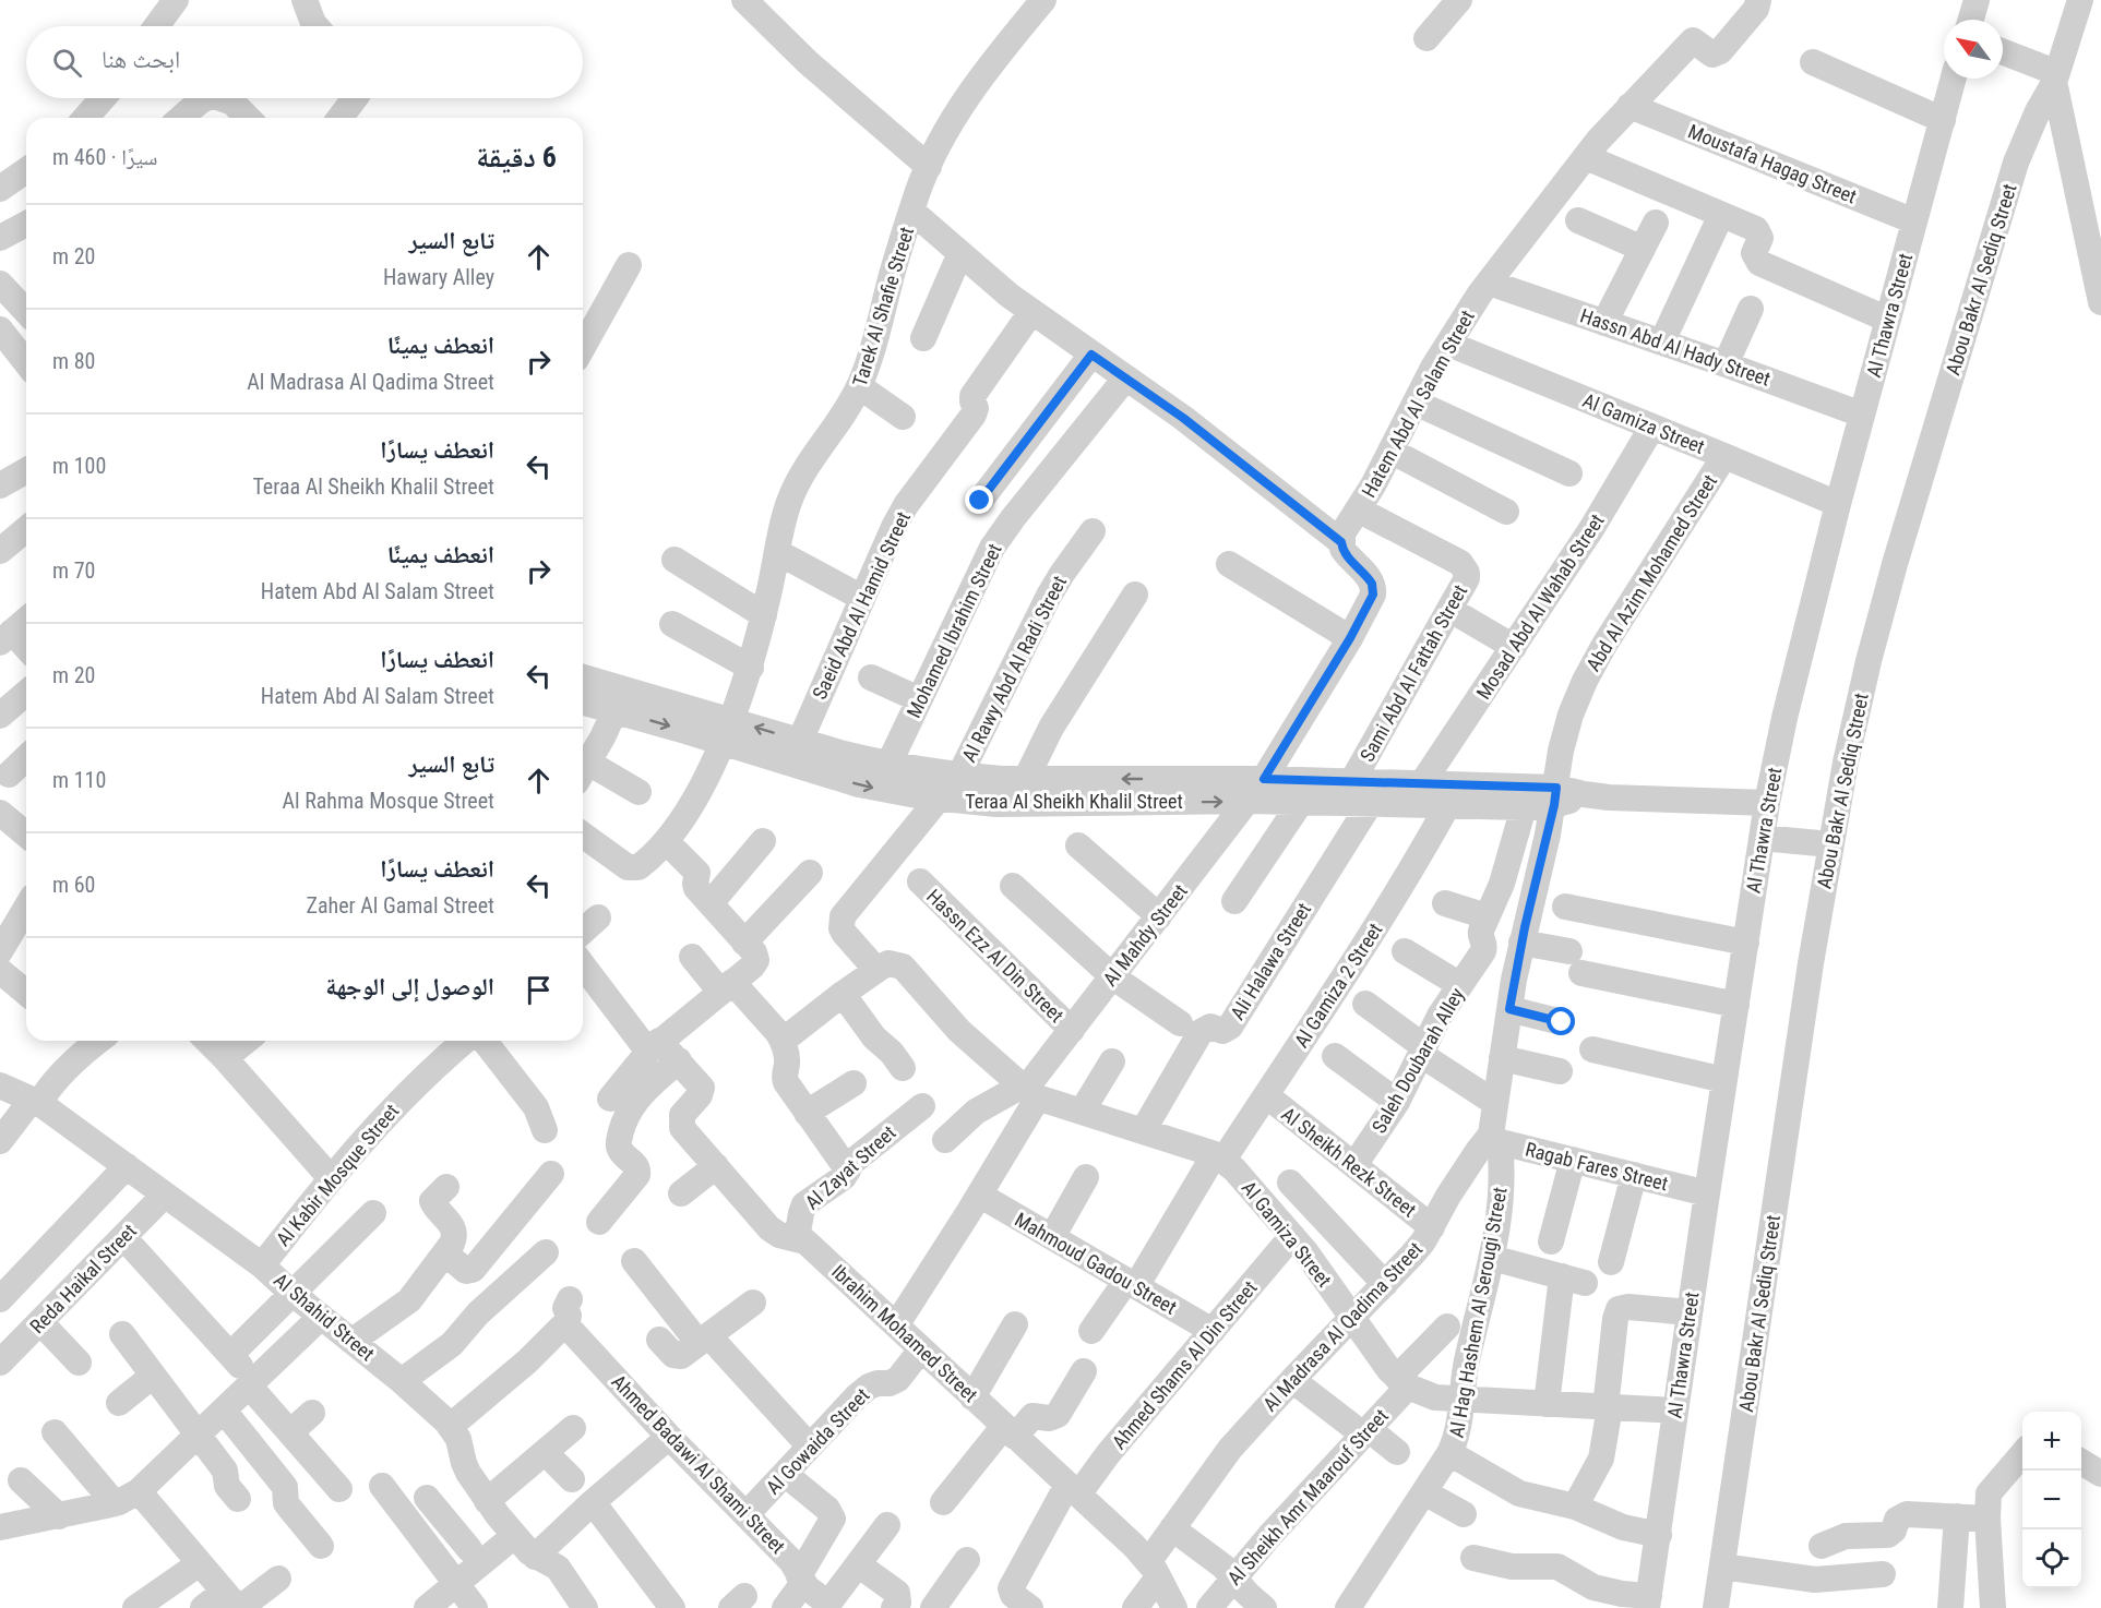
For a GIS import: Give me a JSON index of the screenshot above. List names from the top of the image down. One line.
{"streets":{"street":["Moustafa Hagag Street","Abou Bakr Al Sediq Street","Tarek Al Shafie Street","Al Thawra Street","Hassn Abd Al Hady Street","Hatem Abd Al Salam Street","Al Gamiza Street","Abd Al Azim Mohamed Street","Saeid Abd Al Hamid Street","Mosad Abd Al Wahab Street","Mohamed Ibrahim Street","Al Rawy Abd Al Radi Street","Sami Abd Al Fattah Street","Teraa Al Sheikh Khalil Street","Al Mahdy Street","Hassn Ezz Al Din Street","Ali Halawa Street","Al Gamiza 2 Street","Saleh Doubarah Alley","Al Sheikh Rezk Street","Ragab Fares Street","Al Zayat Street","Al Kabir Mosque Street","Mahmoud Gadou Street","Reda Haikal Street","Al Hag Hashem Al Serougi Street","Al Shahid Street","Al Madrasa Al Qadima Street","Ibrahim Mohamed Street","Ahmed Shams Al Din Street","Al Gowaida Street","Ahmed Badawi Al Shami Street","Al Sheikh Amr Maarouf Street"]},"crossings":[["Moustafa Hagag Street","Al Thawra Street"],["Moustafa Hagag Street","Hatem Abd Al Salam Street"],["Tarek Al Shafie Street","Teraa Al Sheikh Khalil Street"],["Al Thawra Street","Hassn Abd Al Hady Street"],["Al Thawra Street","Al Gamiza Street"],["Al Thawra Street","Teraa Al Sheikh Khalil Street"],["Al Thawra Street","Ragab Fares Street"],["Hassn Abd Al Hady Street","Hatem Abd Al Salam Street"],["Hatem Abd Al Salam Street","Al Gamiza Street"],["Hatem Abd Al Salam Street","Sami Abd Al Fattah Street"],["Al Gamiza Street","Abd Al Azim Mohamed Street"],["Al Gamiza Street","Mosad Abd Al Wahab Street"],["Al Gamiza Street","Al Gamiza 2 Street"],["Al Gamiza Street","Al Madrasa Al Qadima Street"],["Al Gamiza Street","Ahmed Shams Al Din Street"],["Al Gamiza Street","Al Sheikh Amr Maarouf Street"],["Abd Al Azim Mohamed Street","Teraa Al Sheikh Khalil Street"],["Abd Al Azim Mohamed Street","Al Madrasa Al Qadima Street"],["Saeid Abd Al Hamid Street","Teraa Al Sheikh Khalil Street"],["Mosad Abd Al Wahab Street","Teraa Al Sheikh Khalil Street"],["Mohamed Ibrahim Street","Teraa Al Sheikh Khalil Street"],["Al Rawy Abd Al Radi Street","Teraa Al Sheikh Khalil Street"],["Sami Abd Al Fattah Street","Teraa Al Sheikh Khalil Street"],["Teraa Al Sheikh Khalil Street","Al Mahdy Street"],["Teraa Al Sheikh Khalil Street","Ali Halawa Street"],["Teraa Al Sheikh Khalil Street","Al Gamiza 2 Street"],["Teraa Al Sheikh Khalil Street","Saleh Doubarah Alley"],["Teraa Al Sheikh Khalil Street","Al Madrasa Al Qadima Street"],["Al Mahdy Street","Hassn Ezz Al Din Street"],["Al Mahdy Street","Mahmoud Gadou Street"],["Al Mahdy Street","Ibrahim Mohamed Street"],["Al Gamiza 2 Street","Al Sheikh Rezk Street"],["Al Gamiza 2 Street","Mahmoud Gadou Street"],["Saleh Doubarah Alley","Al Sheikh Rezk Street"],["Al Sheikh Rezk Street","Al Madrasa Al Qadima Street"],["Ragab Fares Street","Al Hag Hashem Al Serougi Street"],["Ragab Fares Street","Al Madrasa Al Qadima Street"],["Al Zayat Street","Ibrahim Mohamed Street"],["Al Kabir Mosque Street","Al Shahid Street"],["Mahmoud Gadou Street","Ahmed Shams Al Din Street"],["Reda Haikal Street","Al Shahid Street"],["Al Hag Hashem Al Serougi Street","Al Madrasa Al Qadima Street"],["Al Madrasa Al Qadima Street","Ibrahim Mohamed Street"],["Ibrahim Mohamed Street","Ahmed Shams Al Din Street"],["Ibrahim Mohamed Street","Al Gowaida Street"],["Al Gowaida Street","Ahmed Badawi Al Shami Street"]],"north":"top left","page":{"search":"ابحث هنا","heading":["6 دقيقة","سيرًا · 460 m"],"list":[["تابع السير","Hawary Alley","20 m"],["انعطف يمينًا","Al Madrasa Al Qadima Street","80 m"],["انعطف يسارًا","Teraa Al Sheikh Khalil Street","100 m"],["انعطف يمينًا","Hatem Abd Al Salam Street","70 m"],["انعطف يسارًا","Hatem Abd Al Salam Street","20 m"],["تابع السير","Al Rahma Mosque Street","110 m"],["انعطف يسارًا","Zaher Al Gamal Street","60 m"],"الوصول إلى الوجهة"],"map_buttons":["+","−"]}}
